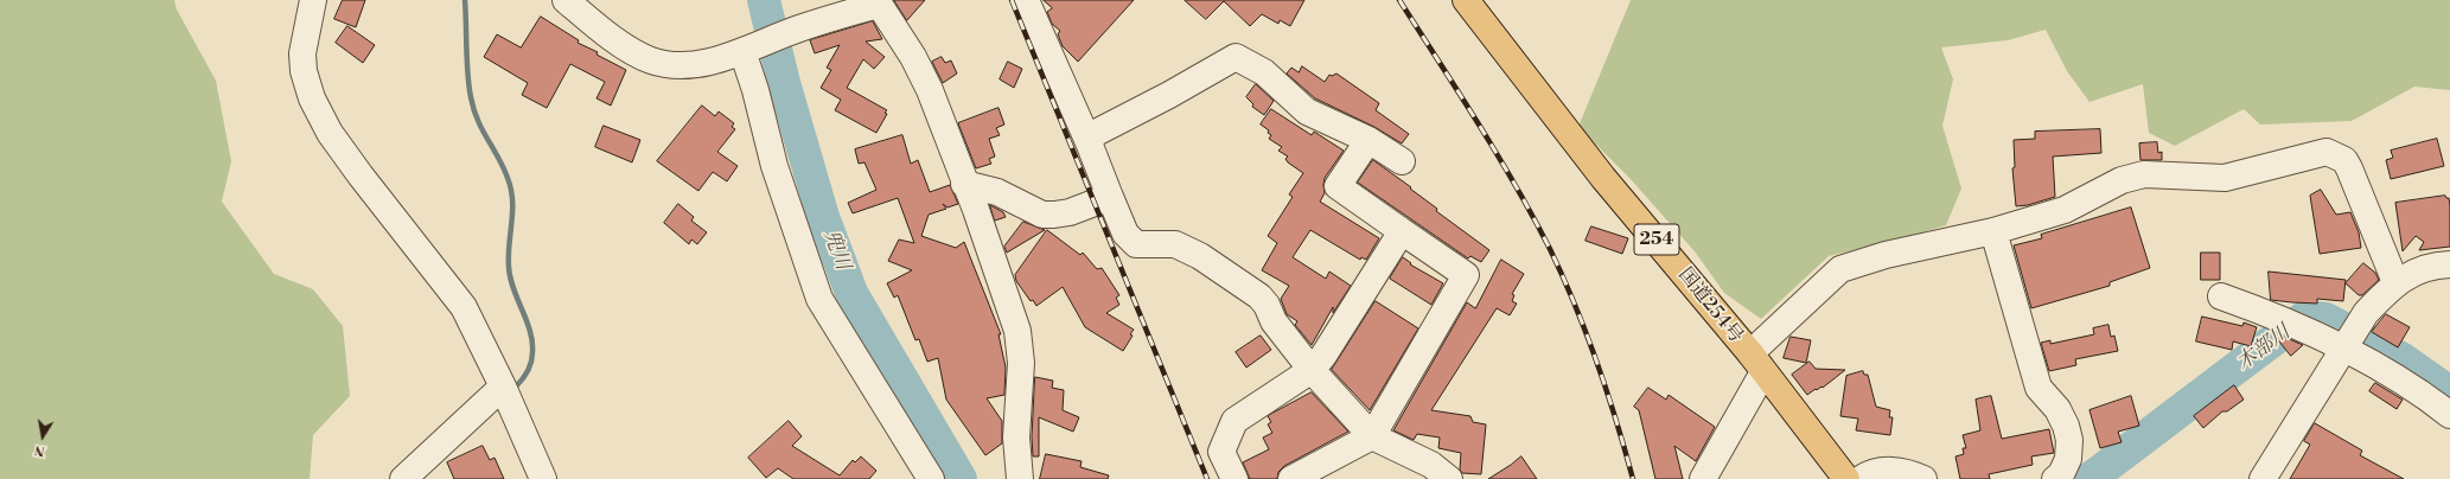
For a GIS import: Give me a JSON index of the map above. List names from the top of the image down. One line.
{"streets":{"highway":["254","国道254号"]},"water":["兜川","木部川"],"north":"bottom"}
